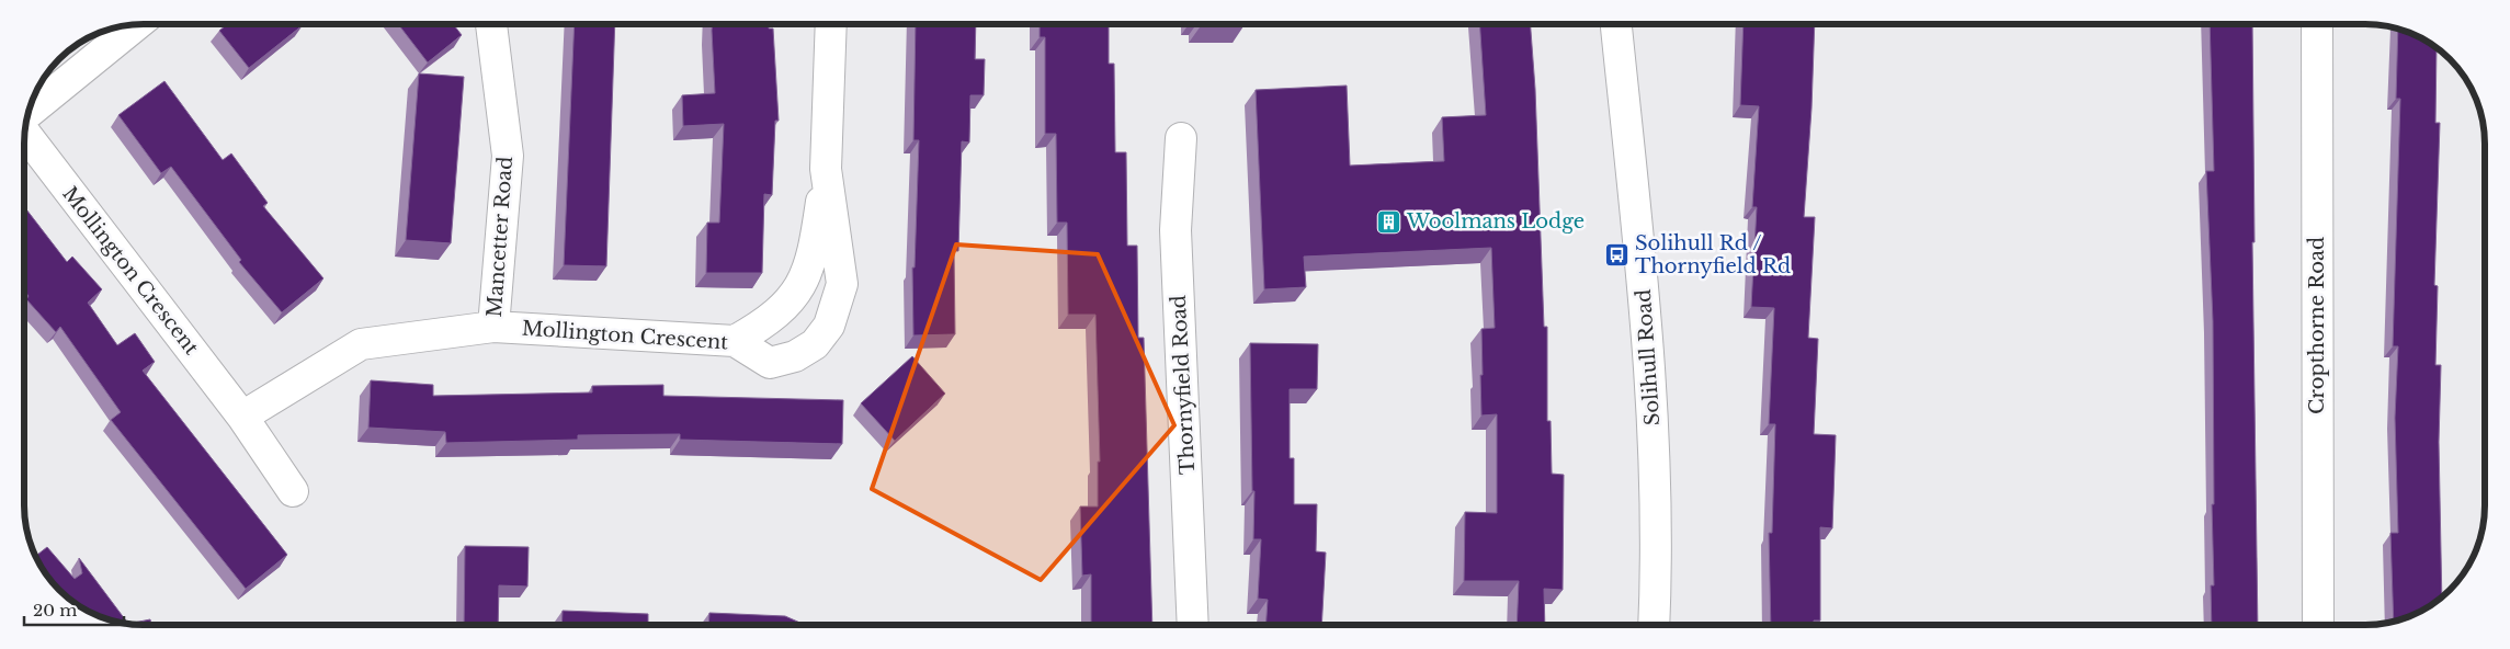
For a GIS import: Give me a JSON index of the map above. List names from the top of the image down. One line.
{"streets":{"street":["Mancetter Road","Mollington Crescent","Cropthorne Road","Solihull Road","Thornyfield Road"]},"crossings":[["Mancetter Road","Mollington Crescent"]],"places":{"building":["Woolmans Lodge"],"bus stop":["Solihull Rd / Thornyfield Rd"]},"scale_bar":"20 m"}
